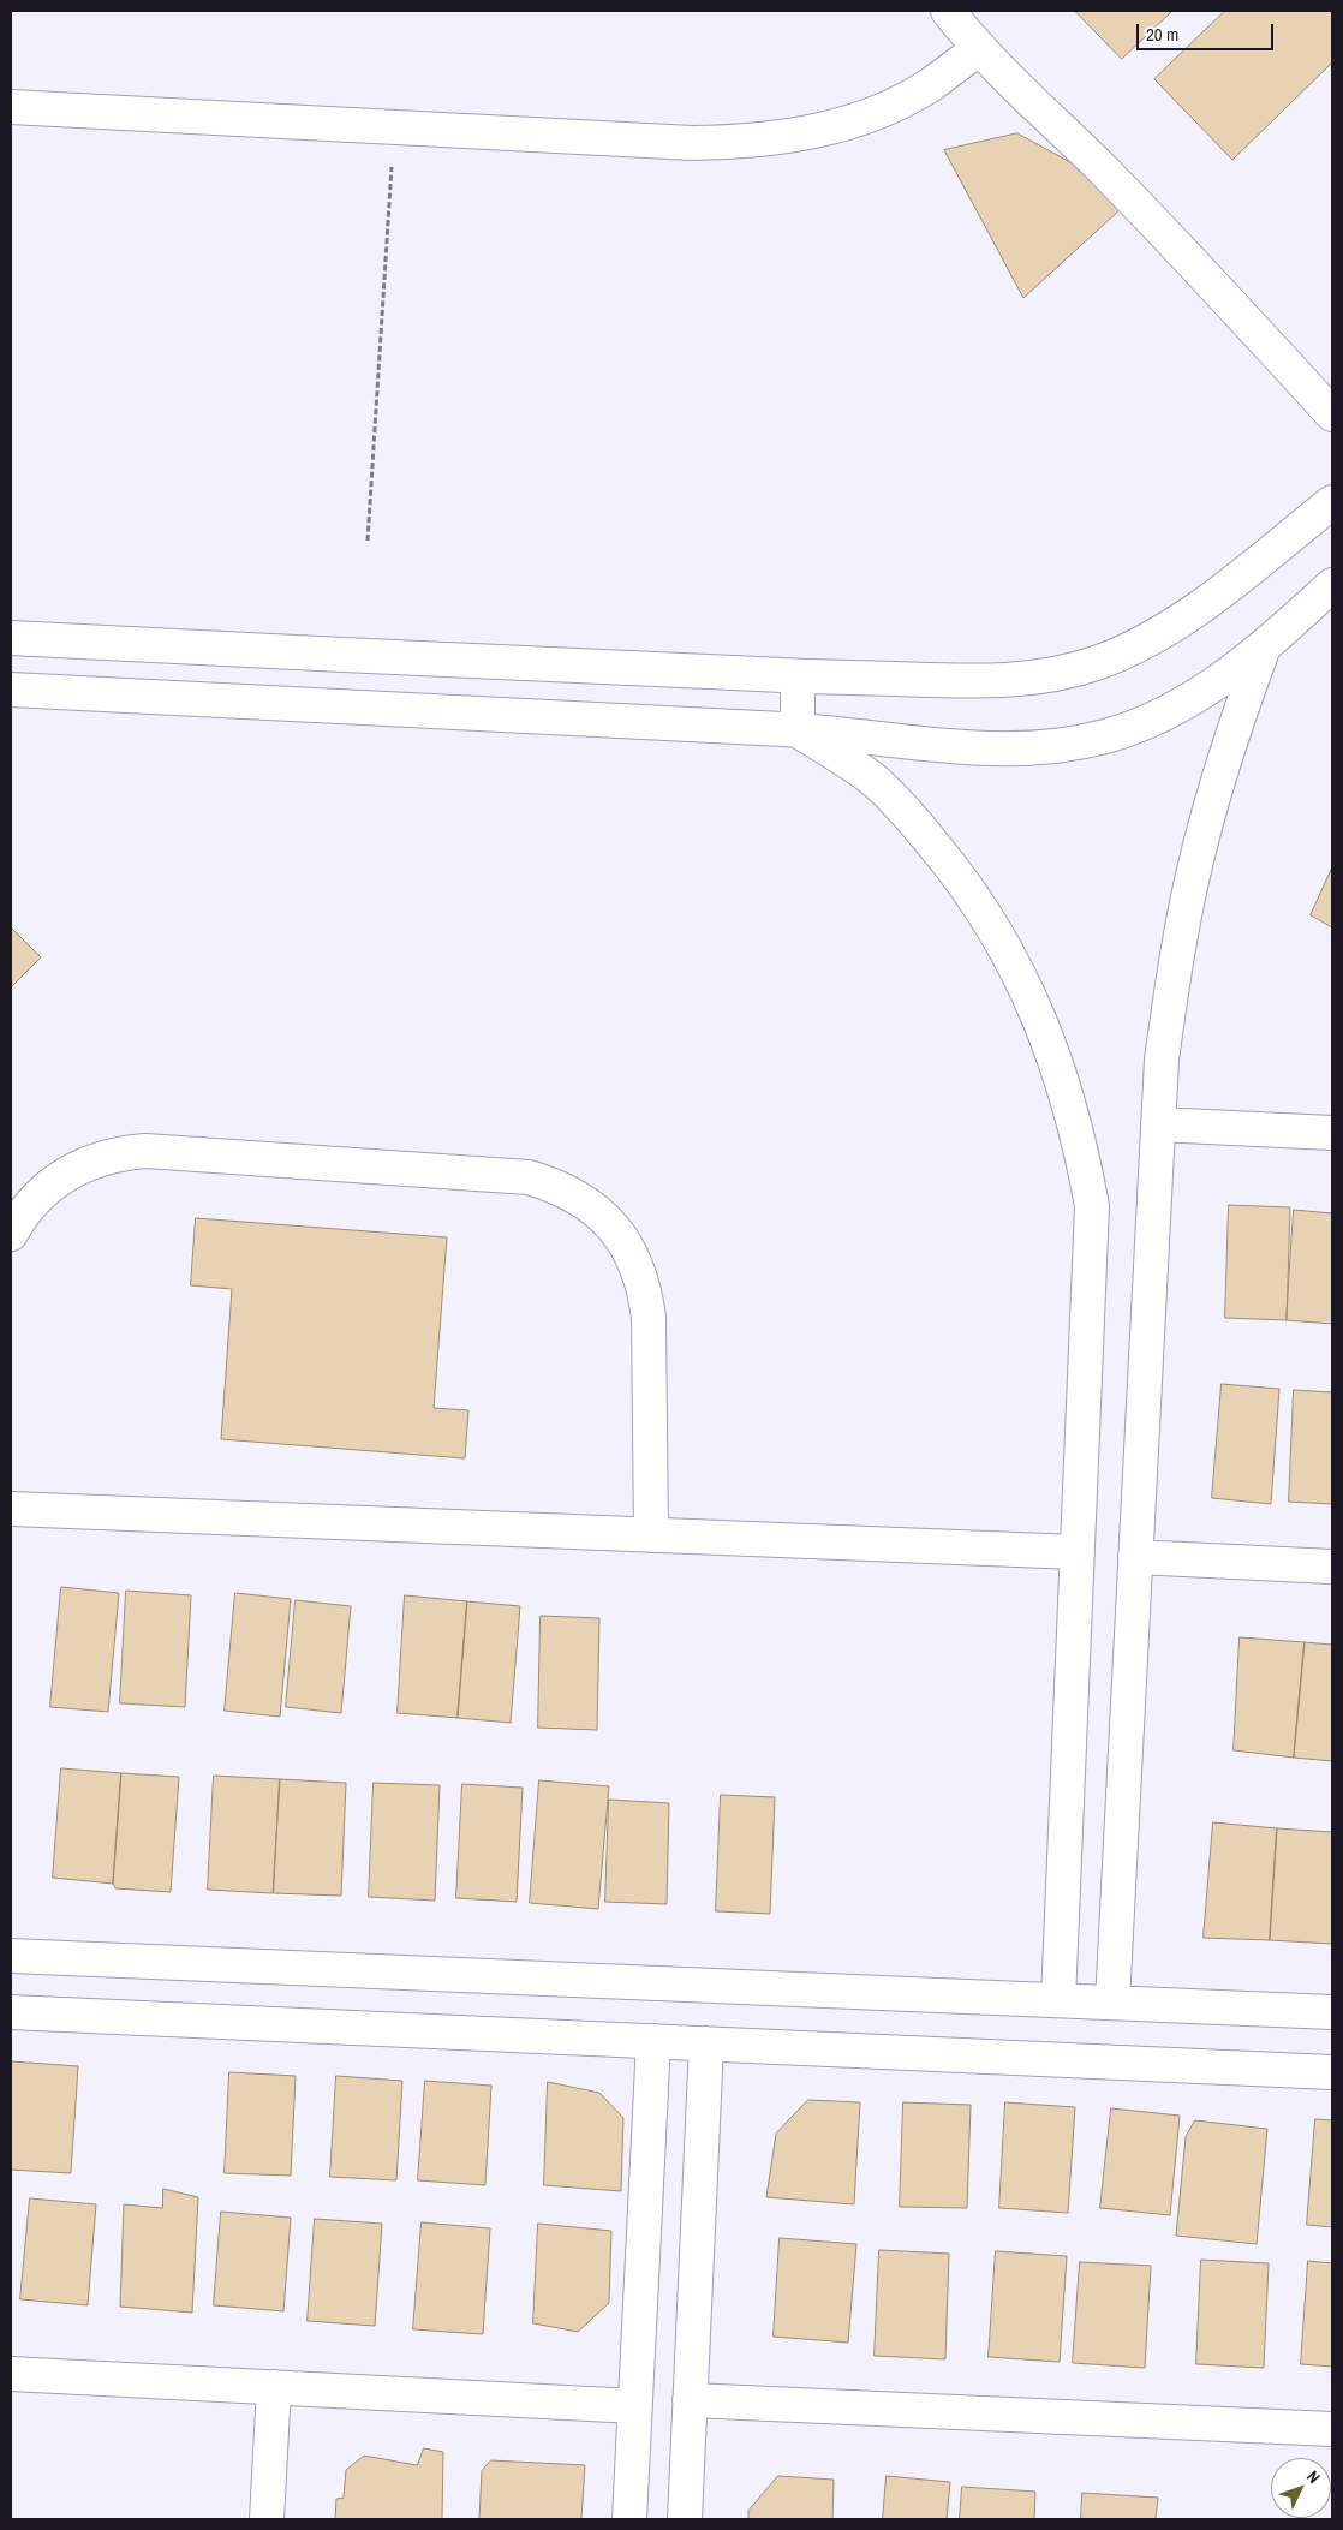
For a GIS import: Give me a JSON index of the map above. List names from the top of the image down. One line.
{"scale_bar":"20 m","north":"top right"}
